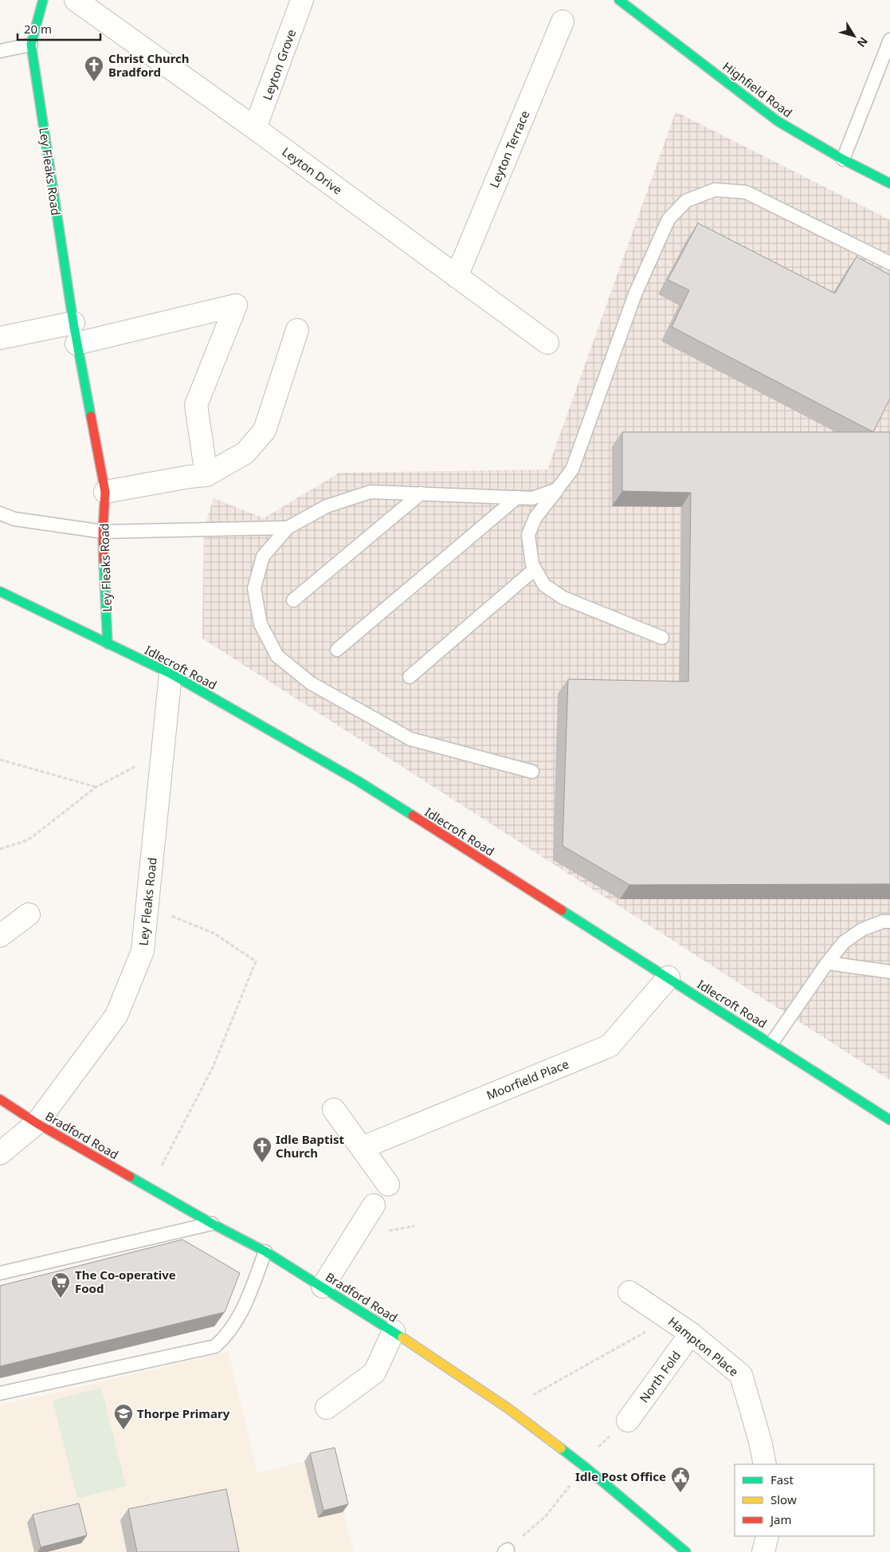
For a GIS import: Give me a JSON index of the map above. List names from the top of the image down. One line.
{"streets":{"street":["Leyton Grove","Highfield Road","Leyton Terrace","Leyton Drive","Ley Fleaks Road","Idlecroft Road","Moorfield Place","Bradford Road","Hampton Place","North Fold"]},"crossings":[["Leyton Grove","Leyton Drive"],["Leyton Terrace","Leyton Drive"],["Ley Fleaks Road","Idlecroft Road"],["Ley Fleaks Road","Bradford Road"],["Idlecroft Road","Moorfield Place"],["Hampton Place","North Fold"]],"places":{"church":["Christ Church Bradford","Idle Baptist Church"],"supermarket":["The Co-operative Food"],"school or university":["Thorpe Primary"],"public building":["Idle Post Office"]},"legend":["Fast","Slow","Jam"],"scale_bar":"20 m","north":"bottom right"}
